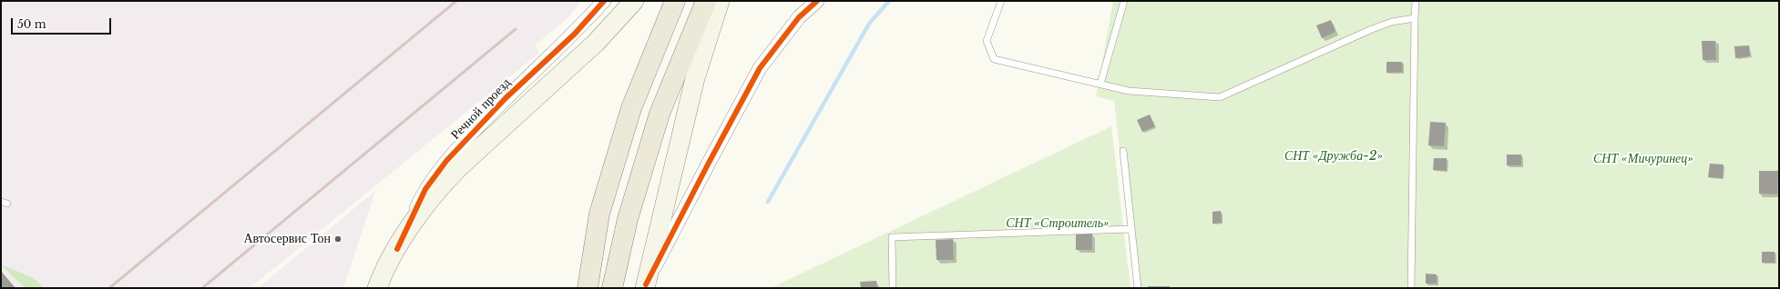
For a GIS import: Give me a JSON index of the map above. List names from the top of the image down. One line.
{"streets":{"main road":["Речной проезд"]},"parks":["СНТ «Дружба-2»","СНТ «Мичуринец»","СНТ «Строитель»"],"places":["Автосервис Тон"],"scale_bar":"50 m"}
